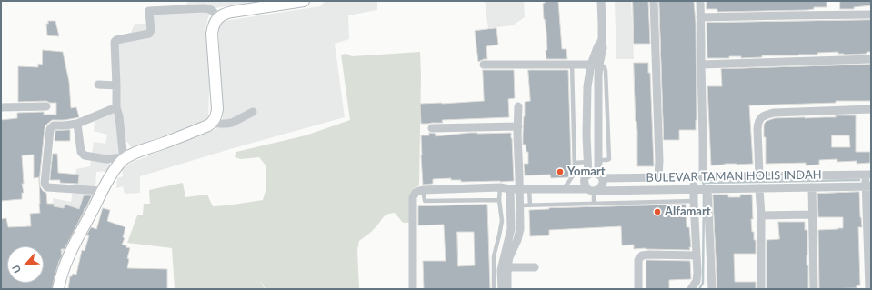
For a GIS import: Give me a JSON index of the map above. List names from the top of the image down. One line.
{"streets":{"street":["BULEVAR TAMAN HOLIS INDAH"]},"places":["Yomart","Alfamart"],"north":"bottom left"}
